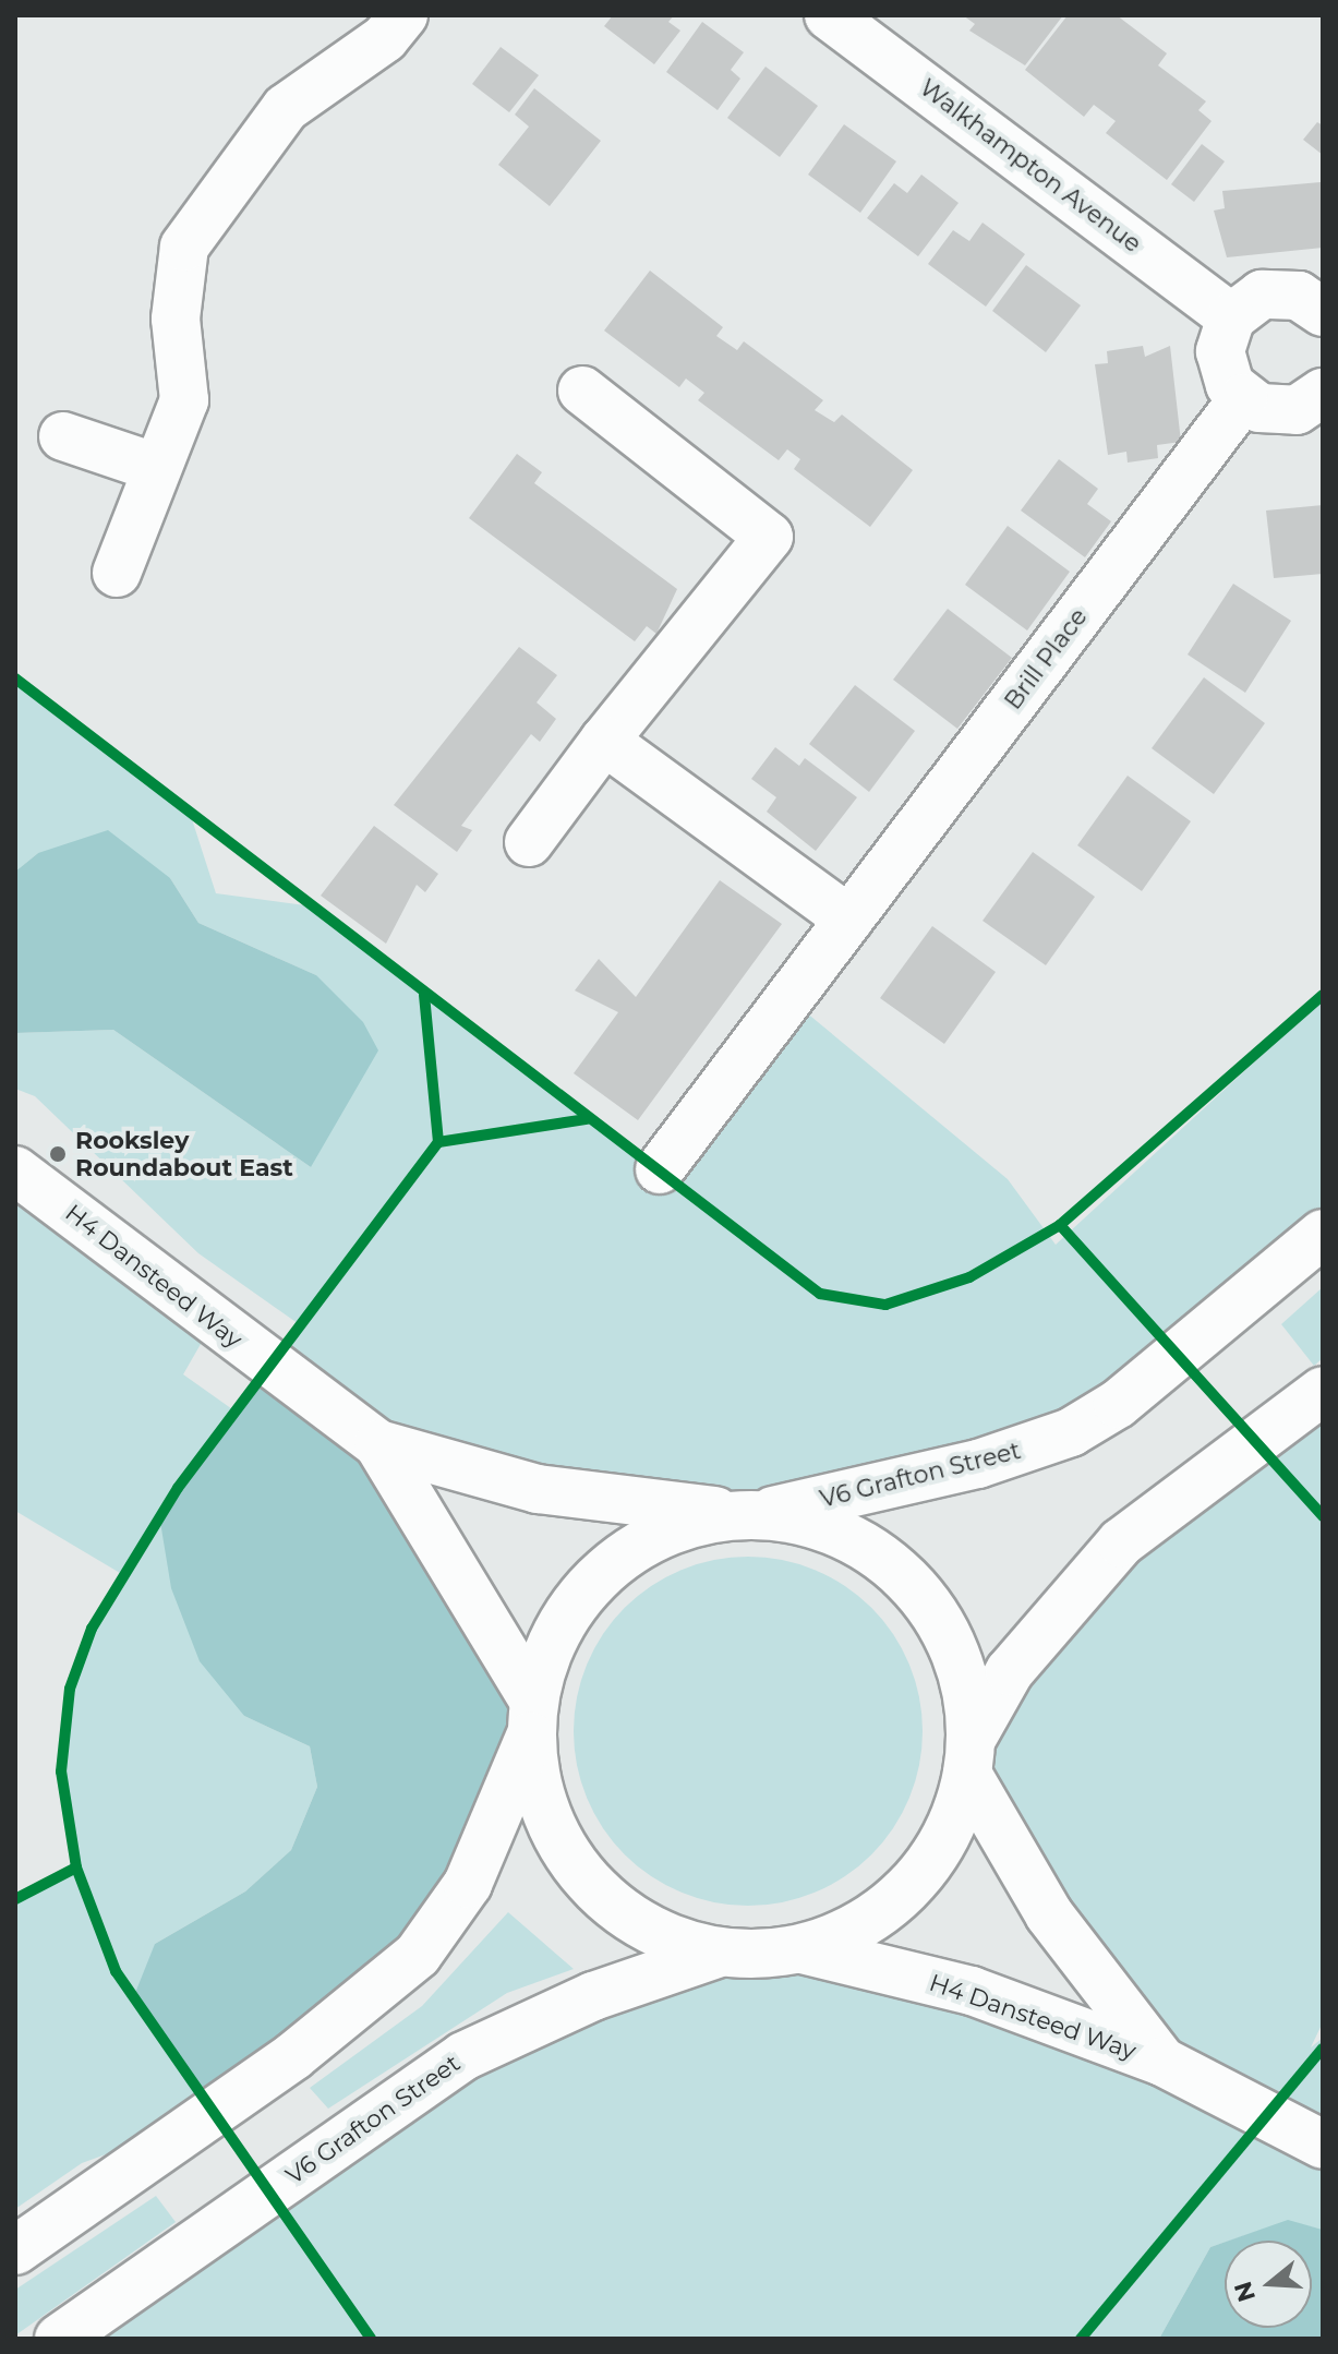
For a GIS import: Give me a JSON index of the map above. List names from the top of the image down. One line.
{"streets":{"street":["Walkhampton Avenue","Brill Place","H4 Dansteed Way","V6 Grafton Street"]},"crossings":[["H4 Dansteed Way","V6 Grafton Street"]],"places":["Rooksley Roundabout East"],"north":"left"}
